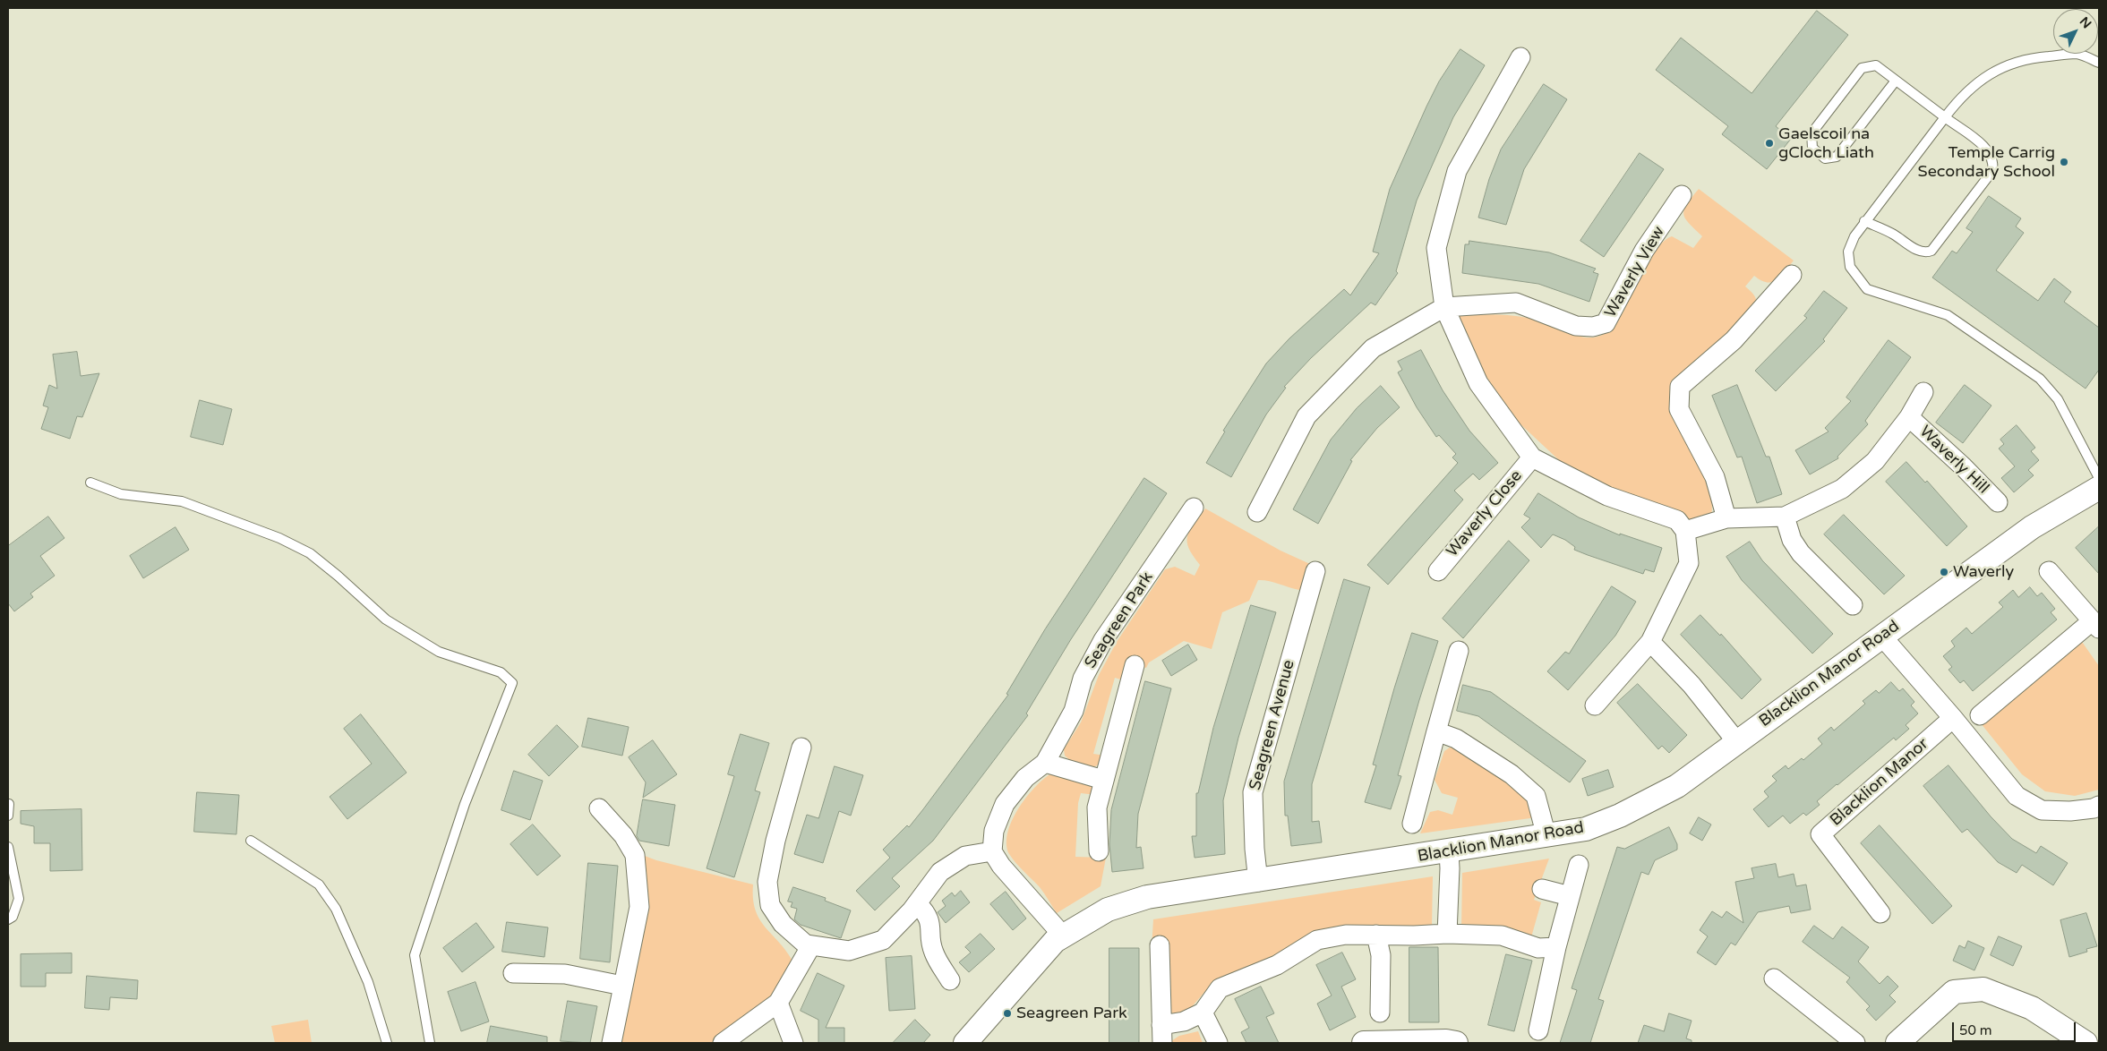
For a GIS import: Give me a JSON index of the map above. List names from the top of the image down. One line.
{"streets":{"street":["Waverly View","Waverly Hill","Waverly Close","Seagreen Park","Blacklion Manor Road","Seagreen Avenue","Blacklion Manor"]},"crossings":[["Blacklion Manor Road","Seagreen Avenue"]],"places":["Gaelscoil na gCloch Liath","Temple Carrig Secondary School","Waverly","Seagreen Park"],"scale_bar":"50 m","north":"top right"}
